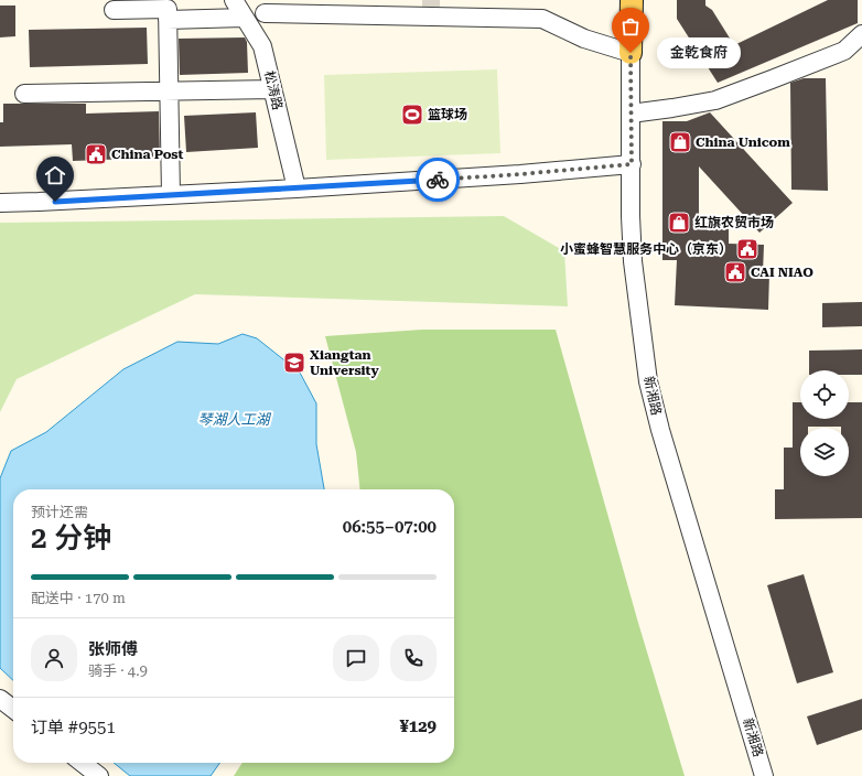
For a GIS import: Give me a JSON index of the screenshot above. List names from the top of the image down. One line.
{"streets":{"main road":["新湘路"],"street":["松涛路"]},"water":["琴湖人工湖"],"places":{"other":["金乾食府"],"sports":["篮球场"],"shop":["China Unicom","红旗农贸市场"],"public building":["China Post","小蜜蜂智慧服务中心（京东）","CAI NIAO"],"school or university":["Xiangtan University"]},"page":{"bubble":"金乾食府","heading":["2 分钟","预计还需","06:55–07:00"],"panel":["张师傅","骑手 · 4.9","订单 #9551","¥129"],"bar":"配送中 · 170 m"}}
